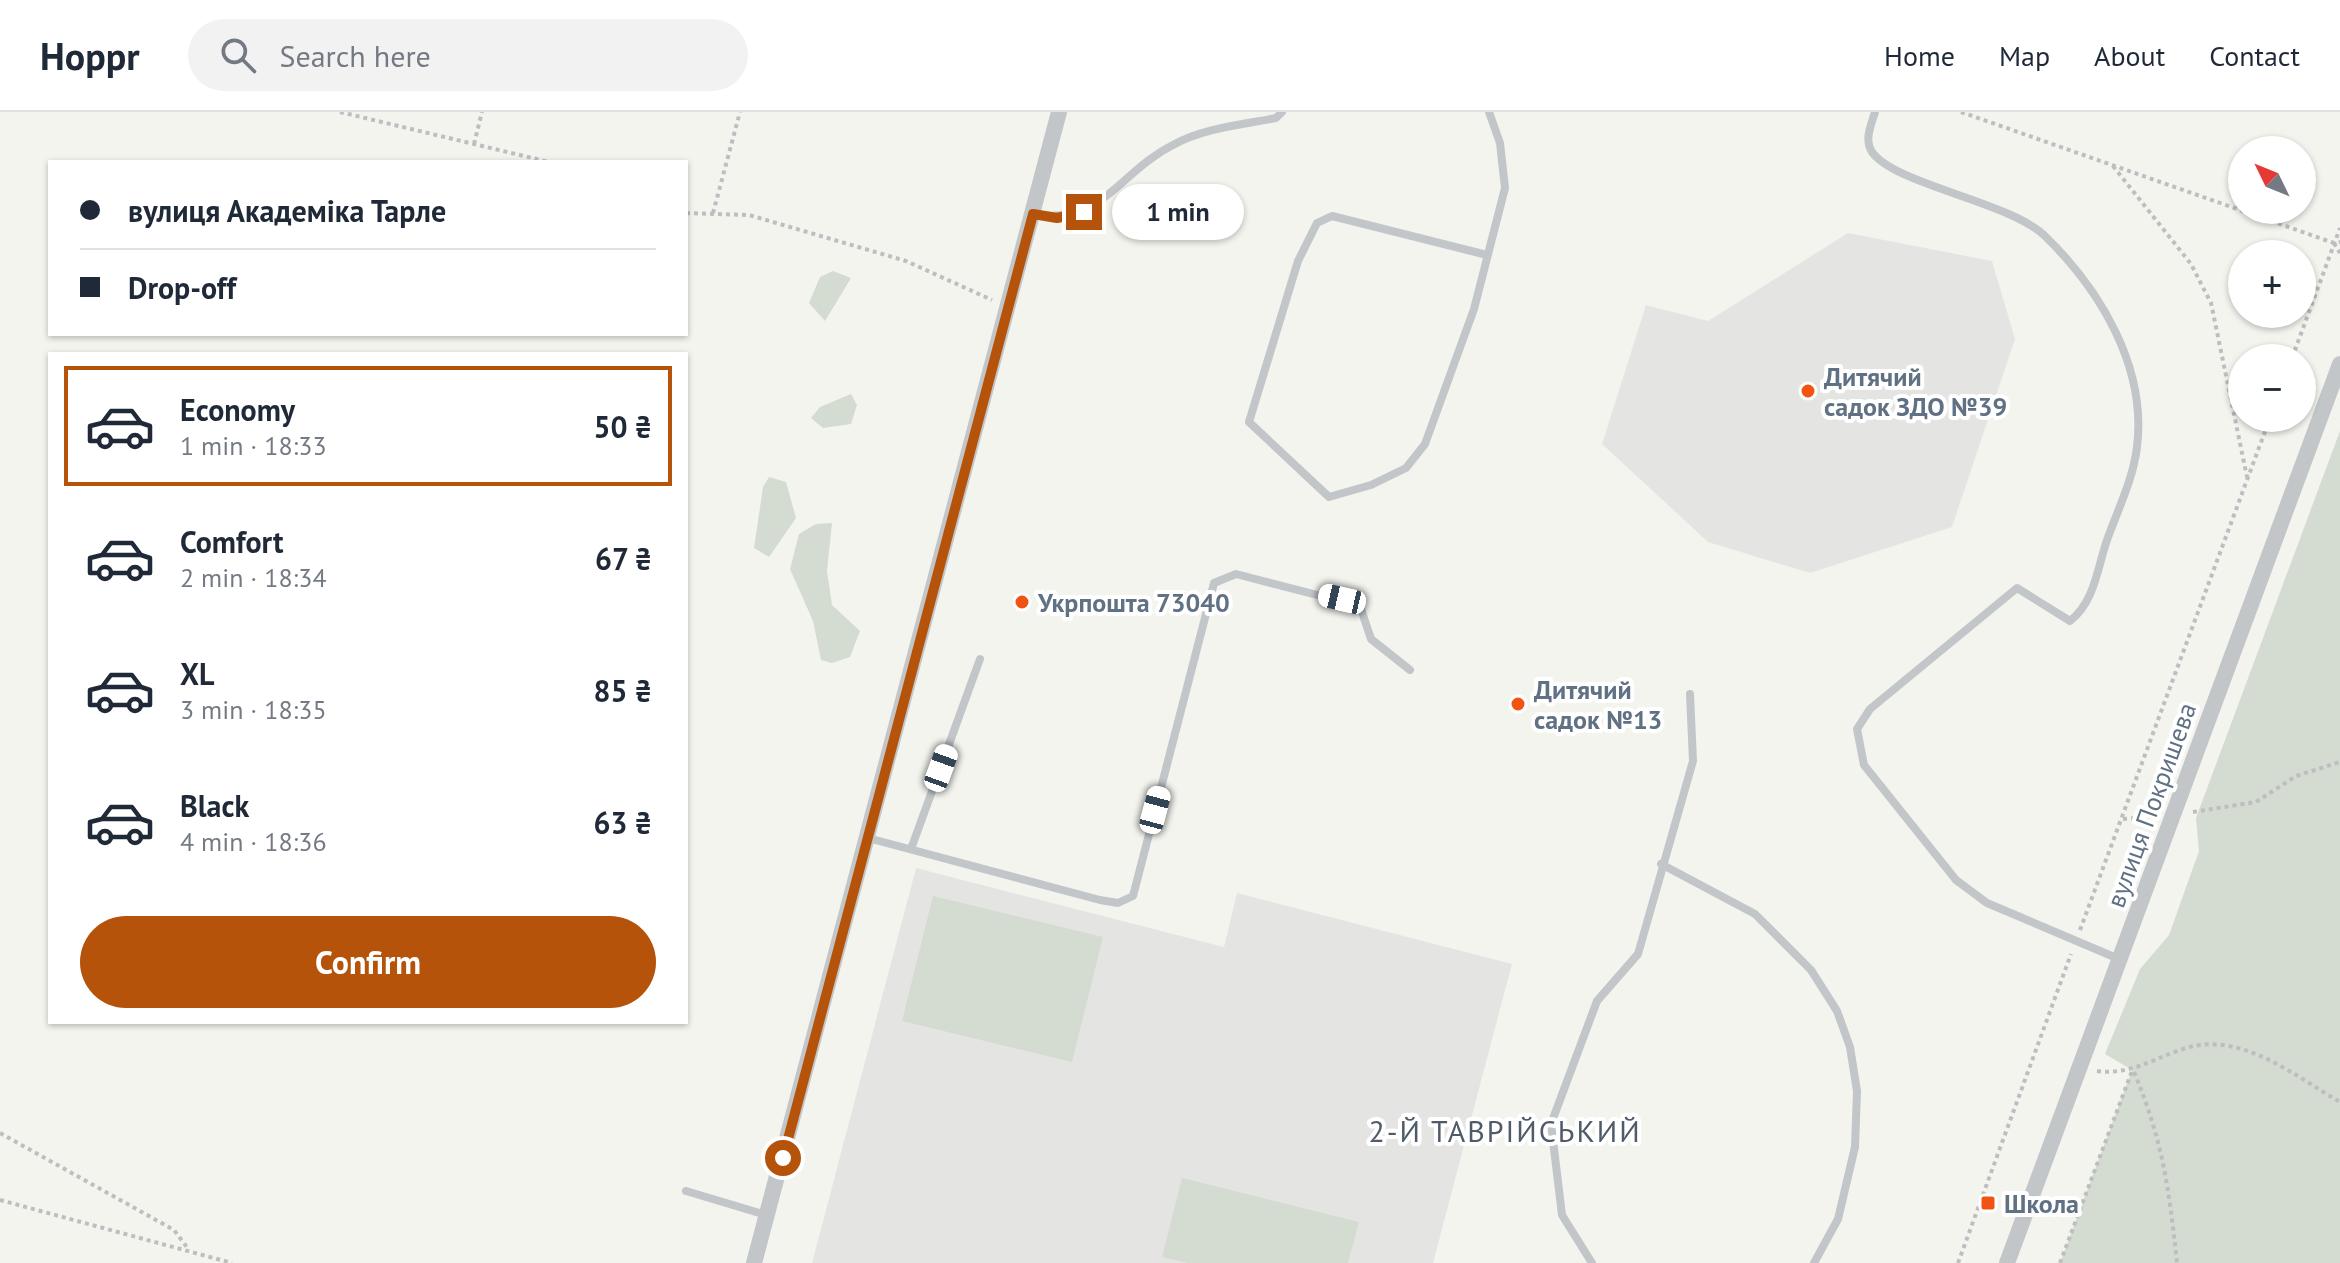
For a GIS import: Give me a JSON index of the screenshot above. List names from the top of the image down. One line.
{"streets":{"street":["вулиця Покришева"]},"districts":["2-Й ТАВРІЙСЬКИЙ"],"places":{"other":["Дитячий садок ЗДО №39","Укрпошта 73040","Дитячий садок №13"],"transit":["Школа"]},"north":"top left","page":{"header":"Hoppr","search":"Search here","nav":["Home","Map","About","Contact"],"map_buttons":["+","−"],"banner":["вулиця Академіка Тарле","Drop-off"],"bubble":"1 min","list":[{"name":"Economy","note":"1 min · 18:33","value":"50 ₴"},{"name":"Comfort","note":"2 min · 18:34","value":"67 ₴"},{"name":"XL","note":"3 min · 18:35","value":"85 ₴"},{"name":"Black","note":"4 min · 18:36","value":"63 ₴"}],"buttons":"Confirm"}}
